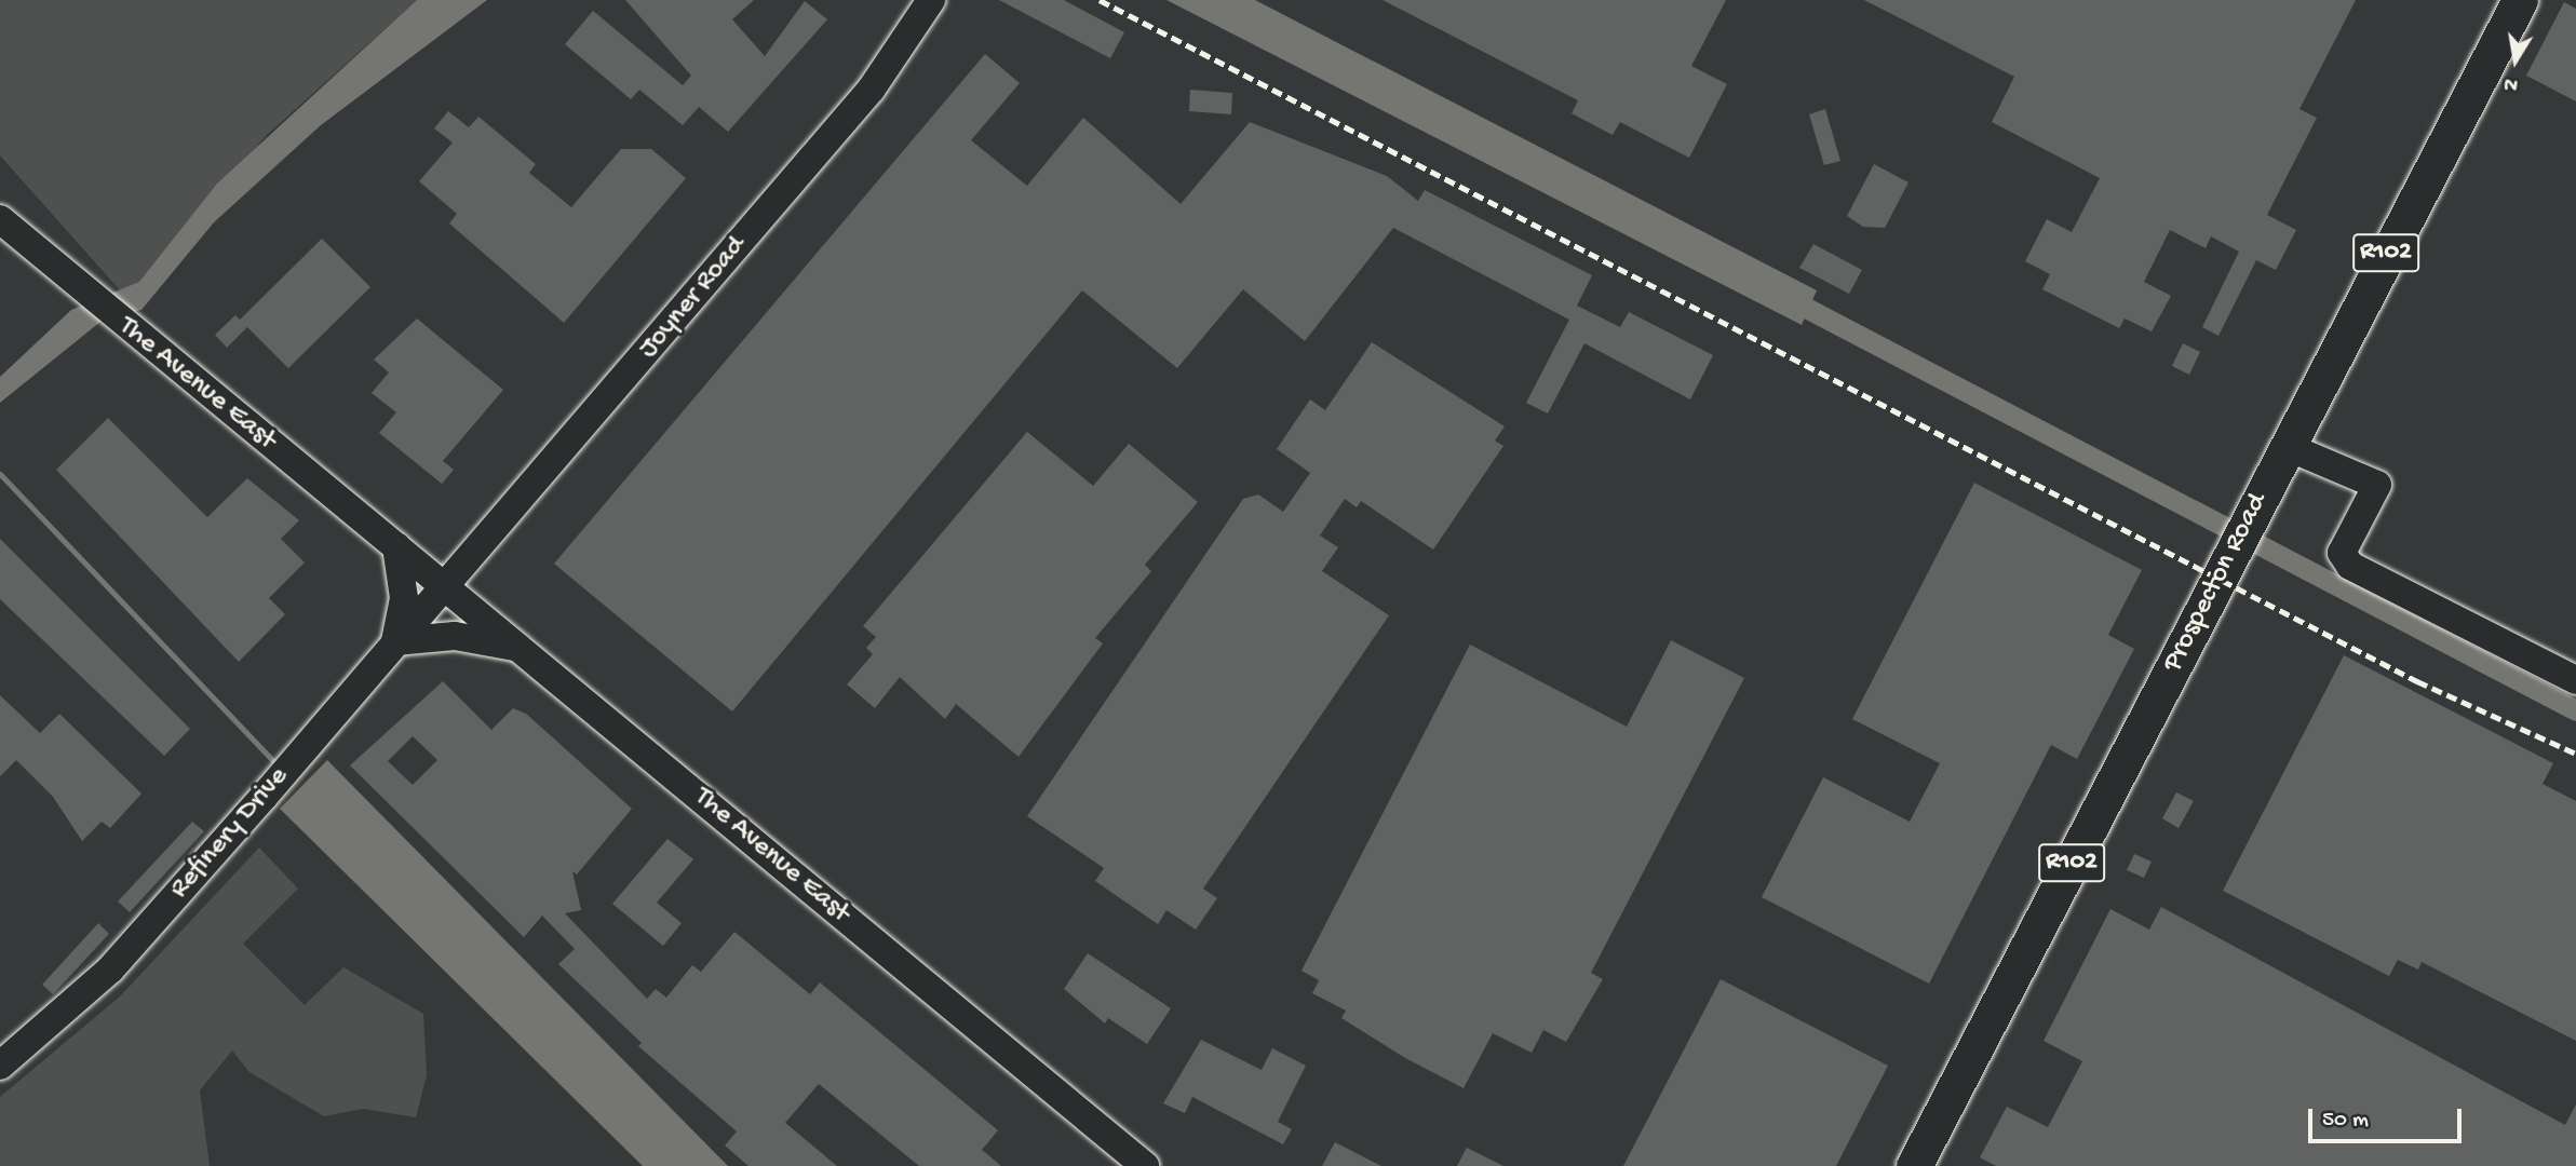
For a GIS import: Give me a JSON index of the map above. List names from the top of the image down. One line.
{"streets":{"main road":["R102","Prospecton Road"],"street":["Joyner Road","The Avenue East","Refinery Drive"]},"crossings":[["Joyner Road","The Avenue East"],["Joyner Road","Refinery Drive"],["The Avenue East","Refinery Drive"]],"scale_bar":"50 m","north":"bottom"}
